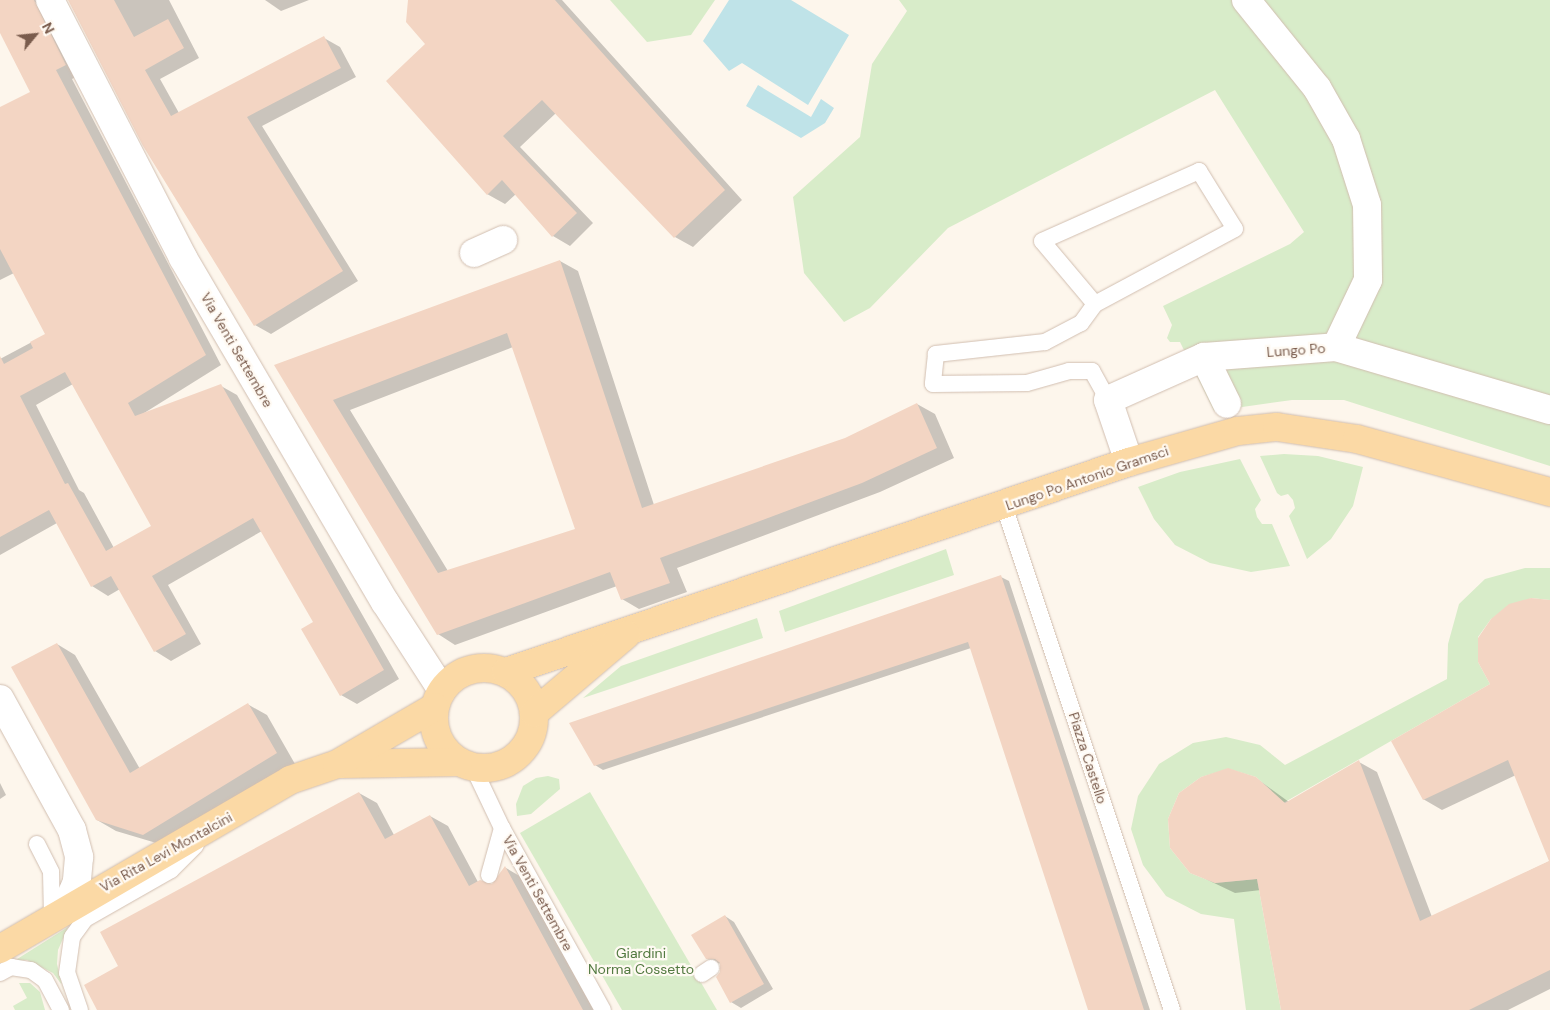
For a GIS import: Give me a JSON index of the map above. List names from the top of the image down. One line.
{"streets":{"main road":["Lungo Po Antonio Gramsci","Via Rita Levi Montalcini"],"street":["Via Venti Settembre","Lungo Po"],"lane":["Piazza Castello"]},"crossings":[["Via Venti Settembre","Lungo Po Antonio Gramsci"],["Via Venti Settembre","Via Rita Levi Montalcini"],["Lungo Po Antonio Gramsci","Piazza Castello"],["Lungo Po Antonio Gramsci","Via Rita Levi Montalcini"]],"parks":["Giardini Norma Cossetto"],"north":"top right"}
